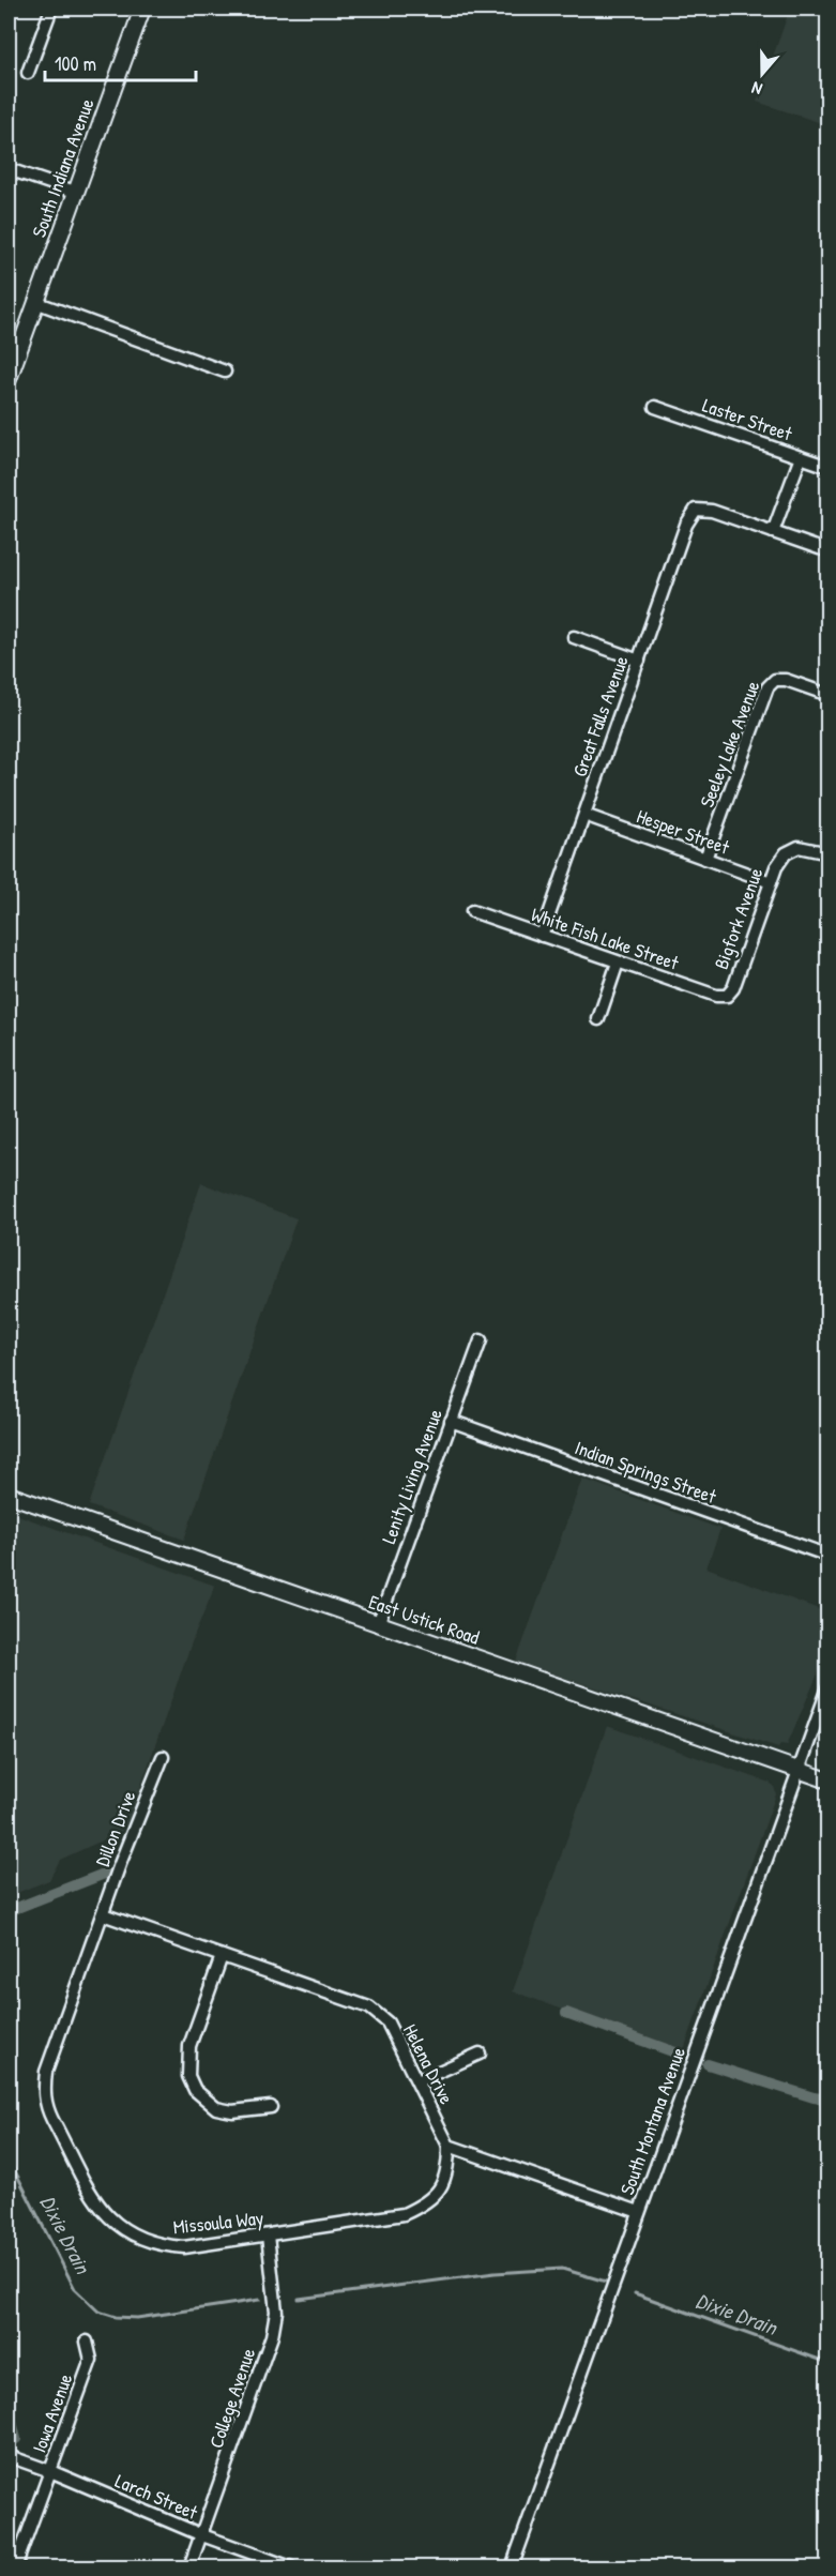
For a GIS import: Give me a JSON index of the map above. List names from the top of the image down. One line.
{"streets":{"main road":["South Indiana Avenue","East Ustick Road"],"street":["Laster Street","Great Falls Avenue","Seeley Lake Avenue","Hesper Street","Bigfork Avenue","White Fish Lake Street","Indian Springs Street","Lenity Living Avenue","Dillon Drive","Helena Drive","South Montana Avenue","Missoula Way","College Avenue","Iowa Avenue","Larch Street"]},"crossings":[["Great Falls Avenue","Hesper Street"],["Great Falls Avenue","White Fish Lake Street"],["Seeley Lake Avenue","Hesper Street"],["Hesper Street","Bigfork Avenue"],["Bigfork Avenue","White Fish Lake Street"],["Indian Springs Street","Lenity Living Avenue"],["Lenity Living Avenue","East Ustick Road"],["East Ustick Road","South Montana Avenue"],["Dillon Drive","Helena Drive"],["Dillon Drive","Missoula Way"],["Helena Drive","Missoula Way"],["Missoula Way","College Avenue"],["College Avenue","Larch Street"],["Iowa Avenue","Larch Street"]],"water":["Dixie Drain"],"scale_bar":"100 m","north":"bottom"}
